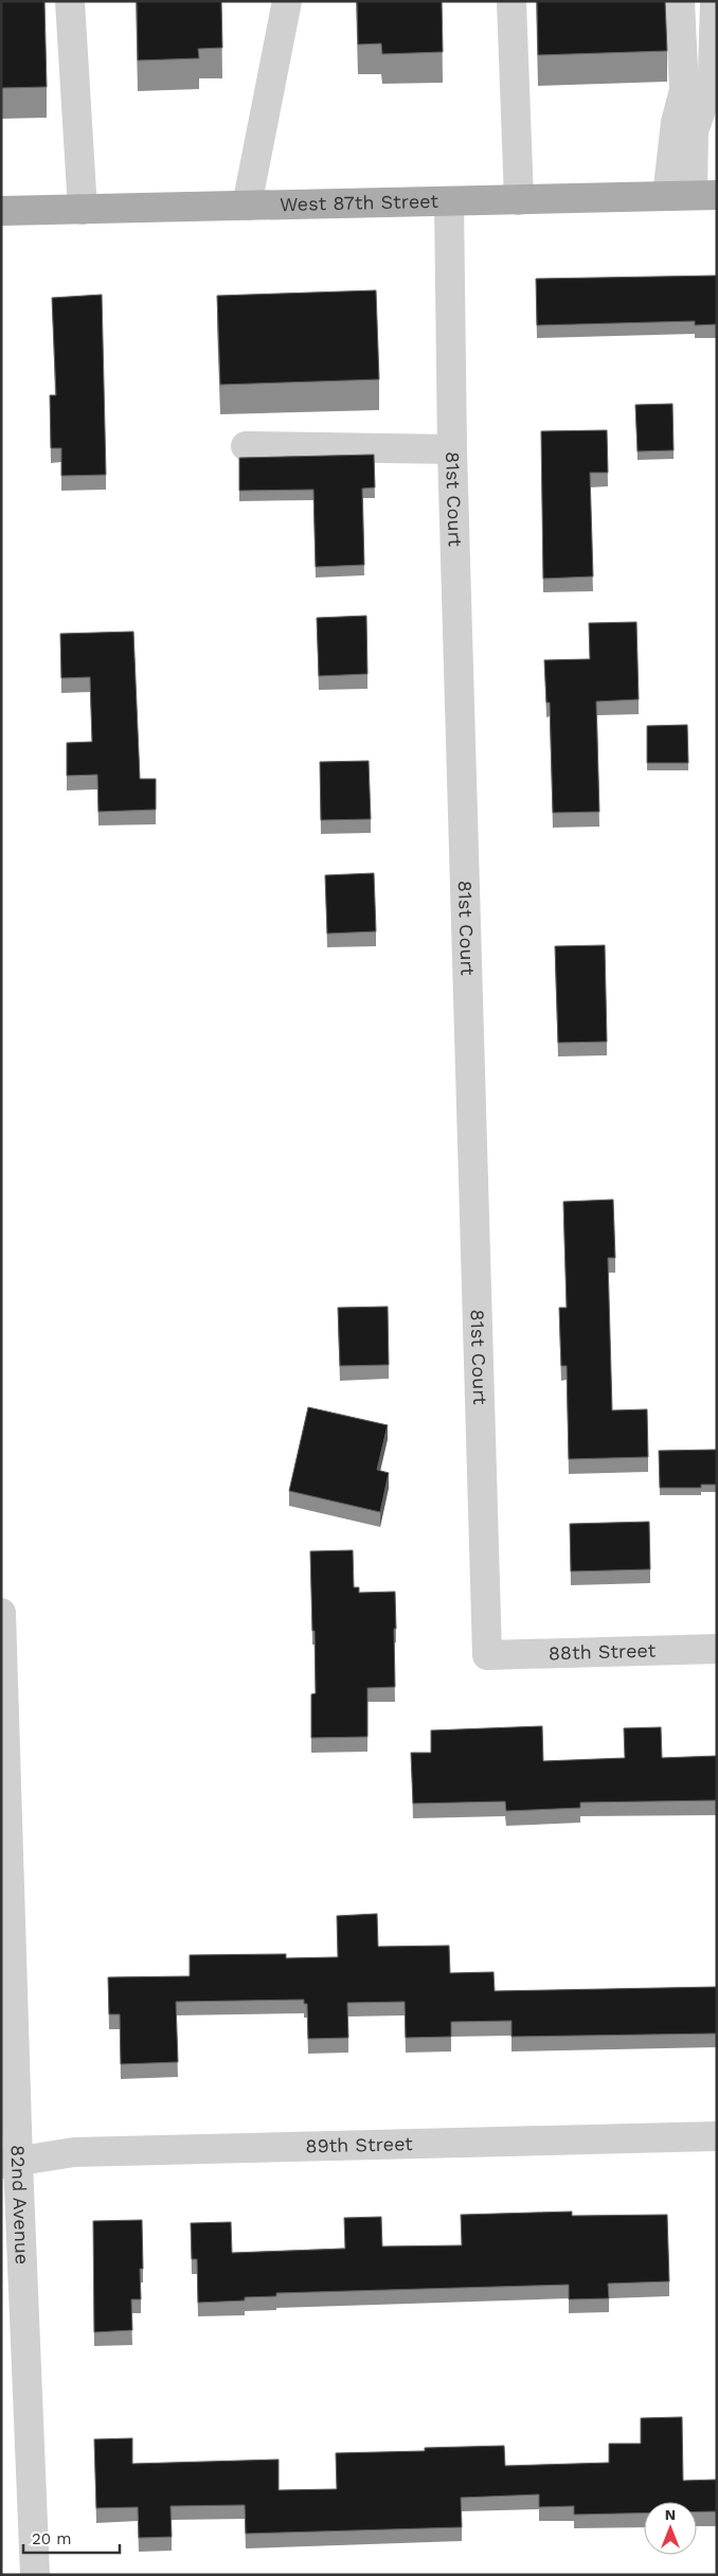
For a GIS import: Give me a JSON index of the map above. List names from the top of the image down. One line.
{"streets":{"main road":["West 87th Street"],"street":["81st Court","88th Street","89th Street","82nd Avenue"]},"crossings":[["West 87th Street","81st Court"],["81st Court","88th Street"],["89th Street","82nd Avenue"]],"scale_bar":"20 m","north":"top"}
